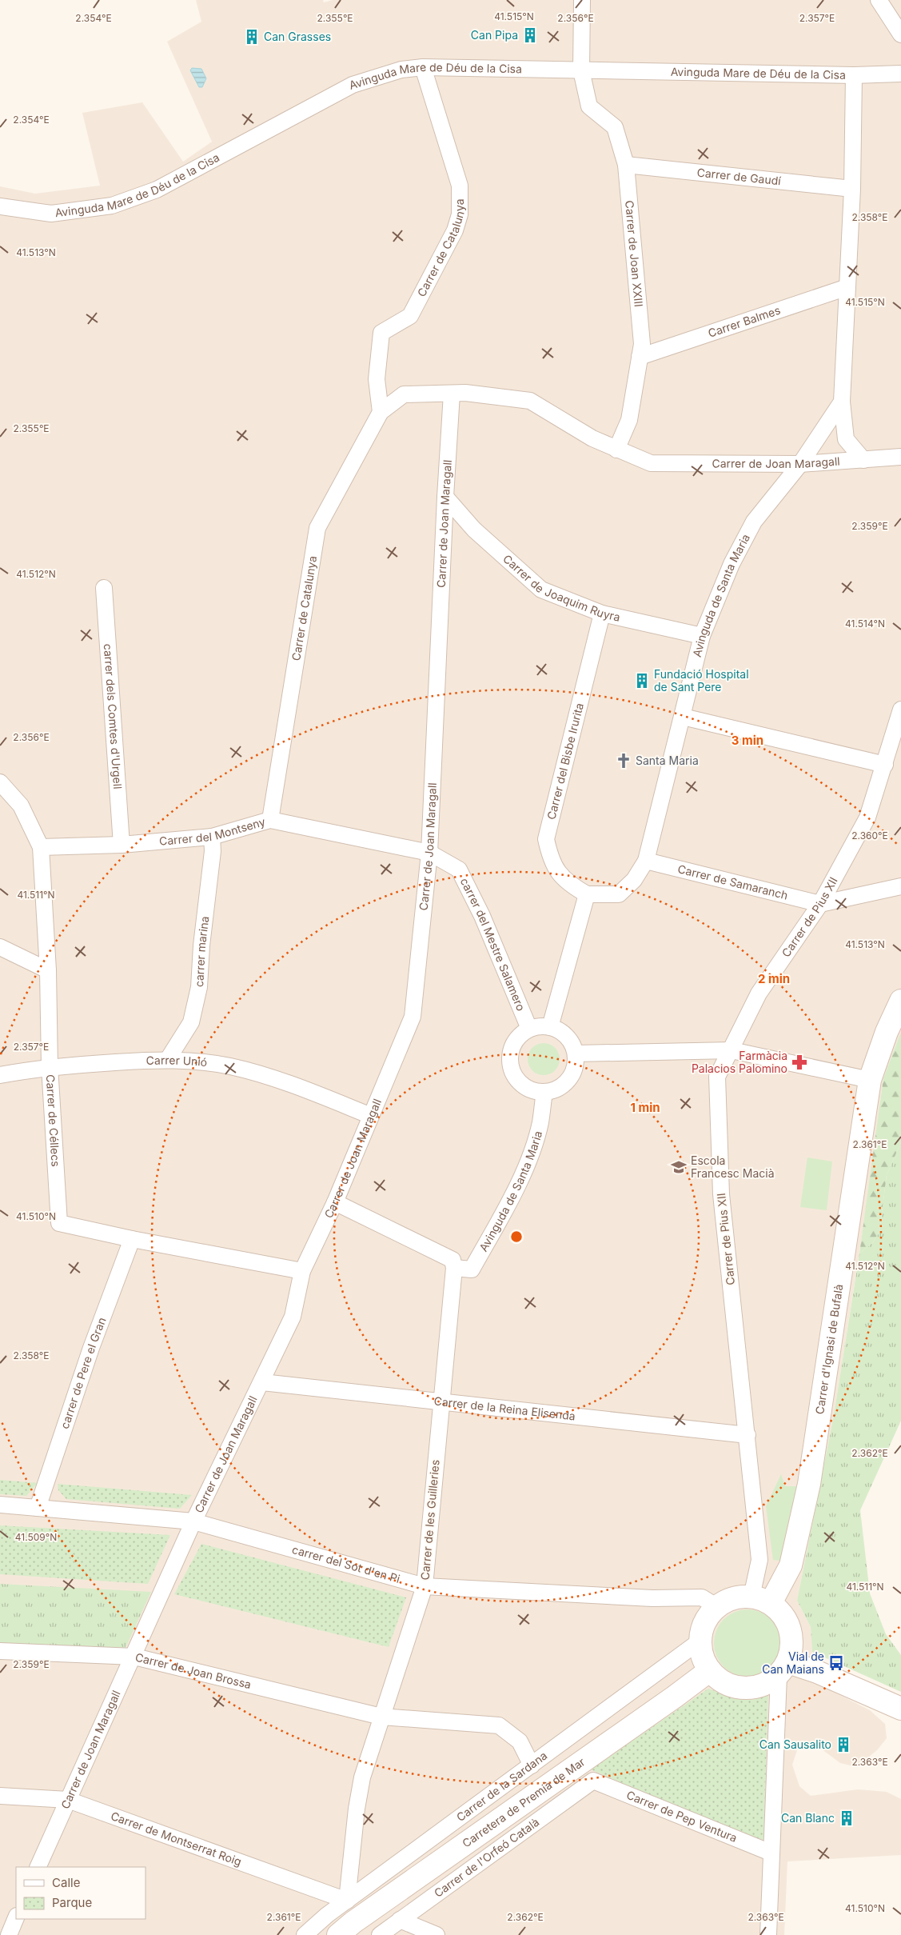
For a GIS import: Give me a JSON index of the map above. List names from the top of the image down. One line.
{"streets":{"street":["Avinguda Mare de Déu de la Cisa","Carrer de Gaudí","Carrer de Catalunya","Carrer de Joan XXIII","Carrer Balmes","Carrer de Joan Maragall","Carrer de Joaquim Ruyra","Avinguda de Santa Maria","carrer dels Comtes d'Urgell","Carrer del Bisbe Irurita","Carrer del Montseny","Carrer de Samaranch","Carrer de Pius XII","carrer del Mestre Salamero","carrer marina","Carrer Unió","Carrer de Céllecs","Carrer d'Ignasi de Bufalà","carrer de Pere el Gran","Carrer de la Reina Elisenda","Carrer de les Guilleries","carrer del Sot d'en Pi","Carrer de Joan Brossa","Carrer de la Sardana","Carretera de Premià de Mar","Carrer de Pep Ventura","Carrer de Montserrat Roig","Carrer de l'Orfeó Català"]},"crossings":[["Avinguda Mare de Déu de la Cisa","Carrer de Catalunya"],["Avinguda Mare de Déu de la Cisa","Carrer de Joan XXIII"],["Carrer de Gaudí","Carrer de Joan XXIII"],["Carrer de Catalunya","Carrer de Joan Maragall"],["Carrer de Catalunya","Carrer del Montseny"],["Carrer de Joan XXIII","Carrer Balmes"],["Carrer de Joan XXIII","Carrer de Joan Maragall"],["Carrer de Joan Maragall","Carrer de Joaquim Ruyra"],["Carrer de Joan Maragall","Avinguda de Santa Maria"],["Carrer de Joan Maragall","Carrer del Montseny"],["Carrer de Joan Maragall","carrer del Mestre Salamero"],["Carrer de Joan Maragall","Carrer Unió"],["Carrer de Joan Maragall","Carrer de Céllecs"],["Carrer de Joan Maragall","Carrer de la Reina Elisenda"],["Carrer de Joan Maragall","carrer del Sot d'en Pi"],["Carrer de Joan Maragall","Carrer de Joan Brossa"],["Carrer de Joan Maragall","Carrer de Montserrat Roig"],["Carrer de Joaquim Ruyra","Avinguda de Santa Maria"],["Carrer de Joaquim Ruyra","Carrer del Bisbe Irurita"],["Avinguda de Santa Maria","Carrer del Bisbe Irurita"],["Avinguda de Santa Maria","Carrer de Samaranch"],["Avinguda de Santa Maria","carrer del Mestre Salamero"],["Avinguda de Santa Maria","Carrer de les Guilleries"],["carrer dels Comtes d'Urgell","Carrer del Montseny"],["Carrer del Montseny","carrer del Mestre Salamero"],["Carrer del Montseny","carrer marina"],["Carrer del Montseny","Carrer de Céllecs"],["Carrer de Samaranch","Carrer de Pius XII"],["Carrer de Pius XII","Carrer d'Ignasi de Bufalà"],["Carrer de Pius XII","Carrer de la Reina Elisenda"],["Carrer de Pius XII","carrer del Sot d'en Pi"],["Carrer de Pius XII","Carrer de la Sardana"],["Carrer de Pius XII","Carretera de Premià de Mar"],["carrer marina","Carrer Unió"],["Carrer Unió","Carrer de Céllecs"],["Carrer de Céllecs","carrer de Pere el Gran"],["Carrer d'Ignasi de Bufalà","carrer del Sot d'en Pi"],["Carrer d'Ignasi de Bufalà","Carrer de la Sardana"],["Carrer d'Ignasi de Bufalà","Carretera de Premià de Mar"],["carrer de Pere el Gran","carrer del Sot d'en Pi"],["Carrer de la Reina Elisenda","Carrer de les Guilleries"],["Carrer de les Guilleries","carrer del Sot d'en Pi"],["Carrer de les Guilleries","Carrer de Joan Brossa"],["Carrer de les Guilleries","Carrer de la Sardana"],["Carrer de les Guilleries","Carrer de Montserrat Roig"],["carrer del Sot d'en Pi","Carrer de la Sardana"],["carrer del Sot d'en Pi","Carretera de Premià de Mar"],["Carrer de Joan Brossa","Carrer de la Sardana"],["Carrer de la Sardana","Carretera de Premià de Mar"],["Carrer de la Sardana","Carrer de Montserrat Roig"],["Carrer de Pep Ventura","Carrer de l'Orfeó Català"]],"places":{"building":["Can Pipa","Can Grasses","Fundació Hospital de Sant Pere","Can Sausalito","Can Blanc"],"church":["Santa Maria"],"pharmacy":["Farmàcia Palacios Palomino"],"school or university":["Escola Francesc Macià"],"bus stop":["Vial de Can Maians"]},"legend":["Calle","Parque"],"coordinates":["41.515°N","2.354°E","2.356°E","2.355°E","2.357°E","2.358°E","41.513°N","2.359°E","41.512°N","41.514°N","2.360°E","41.511°N","2.361°E","41.510°N","2.362°E","41.509°N","2.363°E"],"rings":["3 min","2 min","1 min"]}
